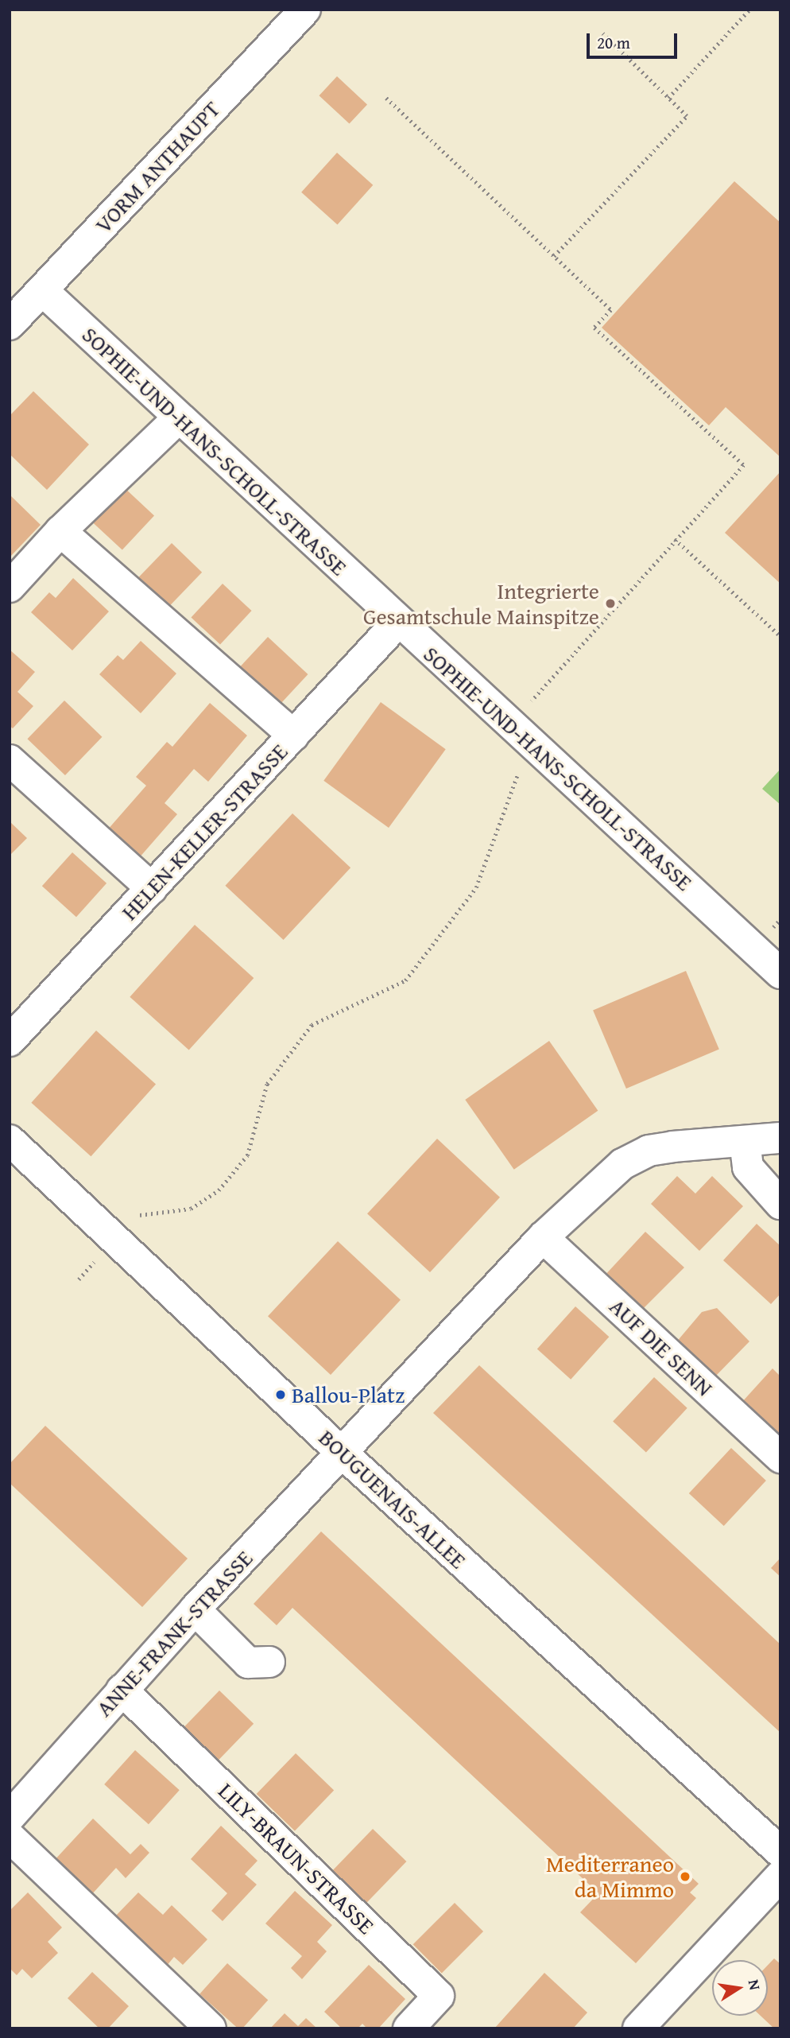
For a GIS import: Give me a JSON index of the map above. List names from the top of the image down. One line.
{"streets":{"street":["VORM ANTHAUPT","SOPHIE-UND-HANS-SCHOLL-STRASSE","HELEN-KELLER-STRASSE","AUF DIE SENN","BOUGUENAIS-ALLEE","ANNE-FRANK-STRASSE","LILY-BRAUN-STRASSE"]},"crossings":[["VORM ANTHAUPT","SOPHIE-UND-HANS-SCHOLL-STRASSE"],["SOPHIE-UND-HANS-SCHOLL-STRASSE","HELEN-KELLER-STRASSE"],["AUF DIE SENN","ANNE-FRANK-STRASSE"],["BOUGUENAIS-ALLEE","ANNE-FRANK-STRASSE"],["ANNE-FRANK-STRASSE","LILY-BRAUN-STRASSE"]],"places":["Integrierte Gesamtschule Mainspitze","Ballou-Platz","Mediterraneo da Mimmo"],"scale_bar":"20 m","north":"right"}
